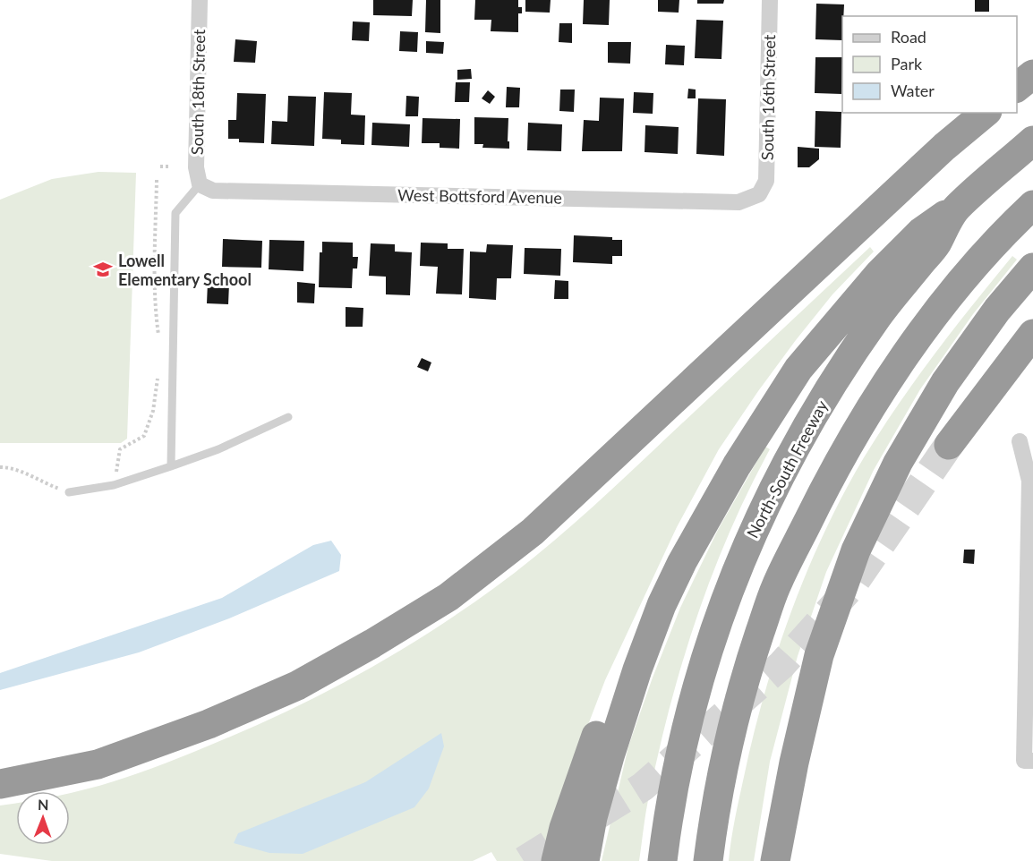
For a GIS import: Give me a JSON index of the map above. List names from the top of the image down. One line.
{"streets":{"highway":["North-South Freeway"],"street":["South 18th Street","South 16th Street","West Bottsford Avenue"]},"crossings":[["South 18th Street","West Bottsford Avenue"],["South 16th Street","West Bottsford Avenue"]],"places":{"school or university":["Lowell Elementary School"]},"legend":["Road","Park","Water"],"north":"top"}
